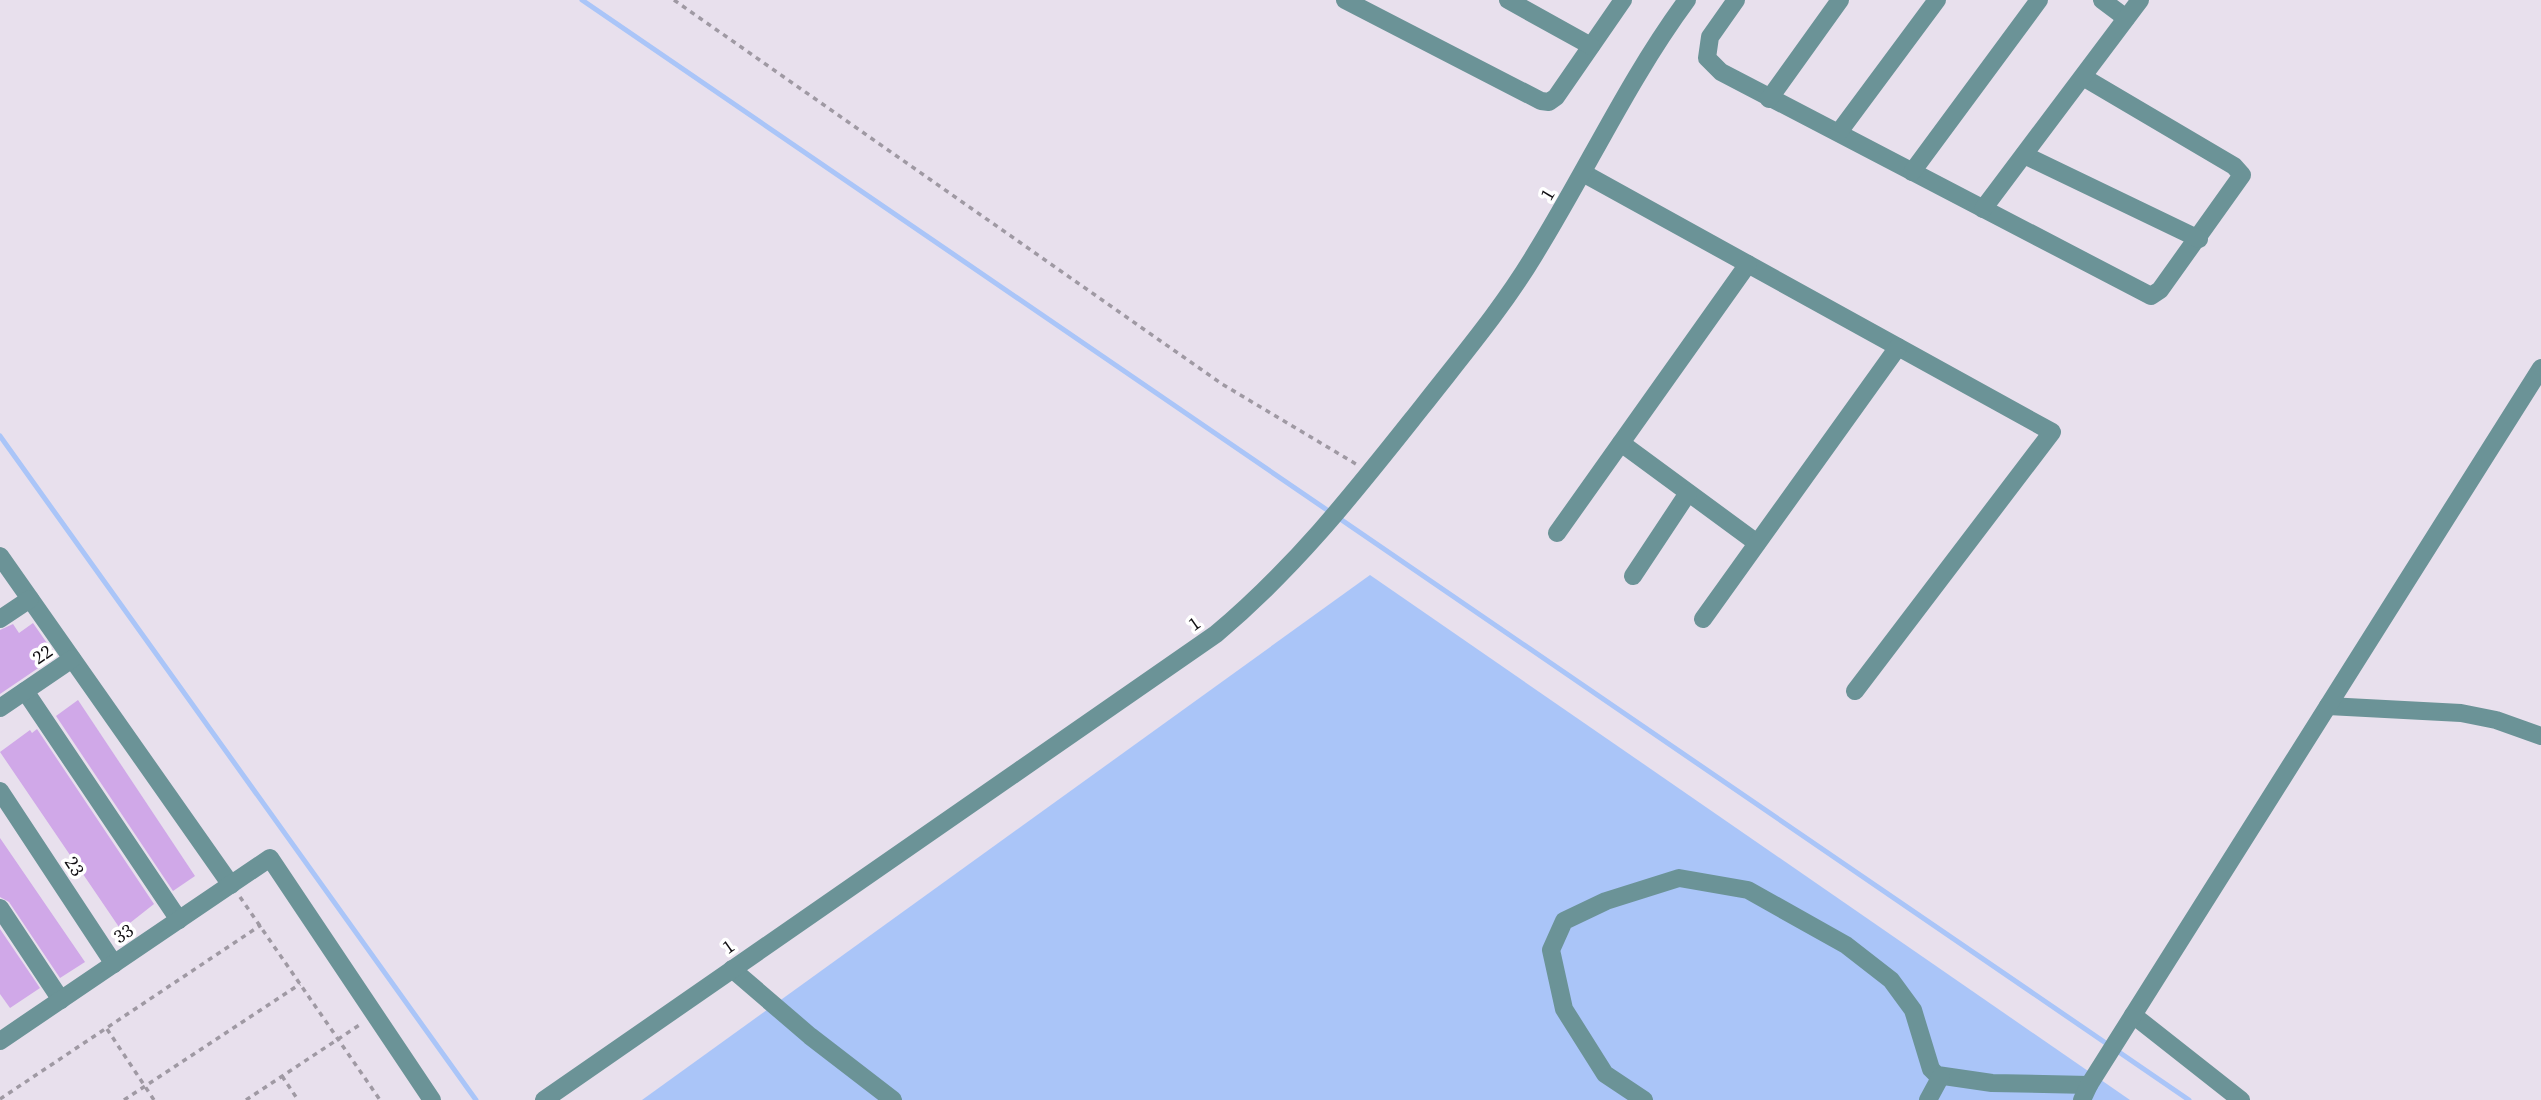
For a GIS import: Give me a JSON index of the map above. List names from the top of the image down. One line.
{"streets":{"street":["1","22","23","33"]},"crossings":[["23","33"]]}
